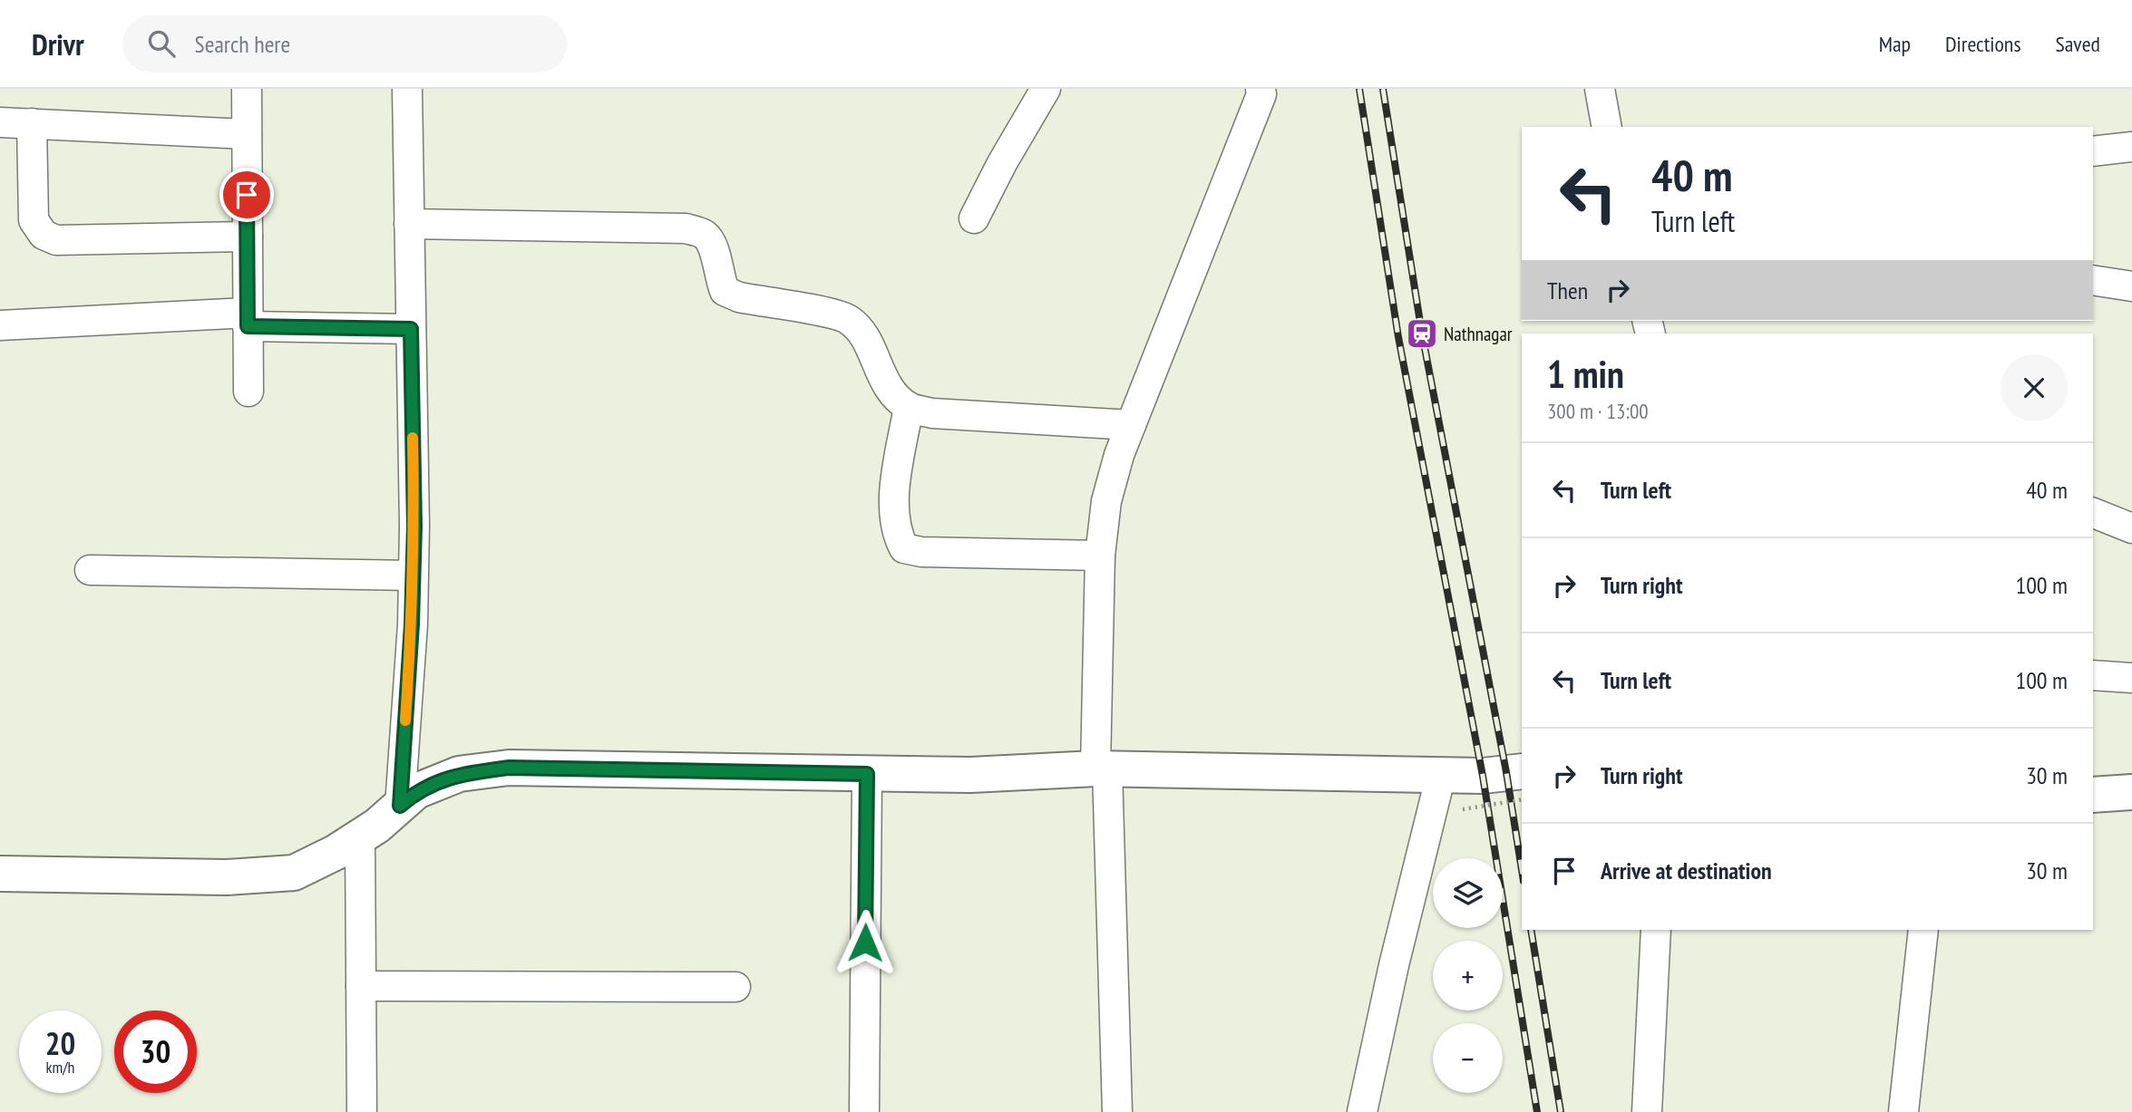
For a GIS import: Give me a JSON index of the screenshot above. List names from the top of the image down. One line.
{"places":{"station":["Nathnagar"]},"page":{"header":"Drivr","search":"Search here","nav":["Map","Directions","Saved"],"turn":["40 m","Turn left"],"then":"Then","heading":["1 min","300 m · 13:00"],"list":[{"name":"Turn left","value":"40 m"},{"name":"Turn right","value":"100 m"},{"name":"Turn left","value":"100 m"},{"name":"Turn right","value":"30 m"},{"name":"Arrive at destination","value":"30 m"}],"map_buttons":["+","−"],"speed":"20 km/h","limit":"30"}}
